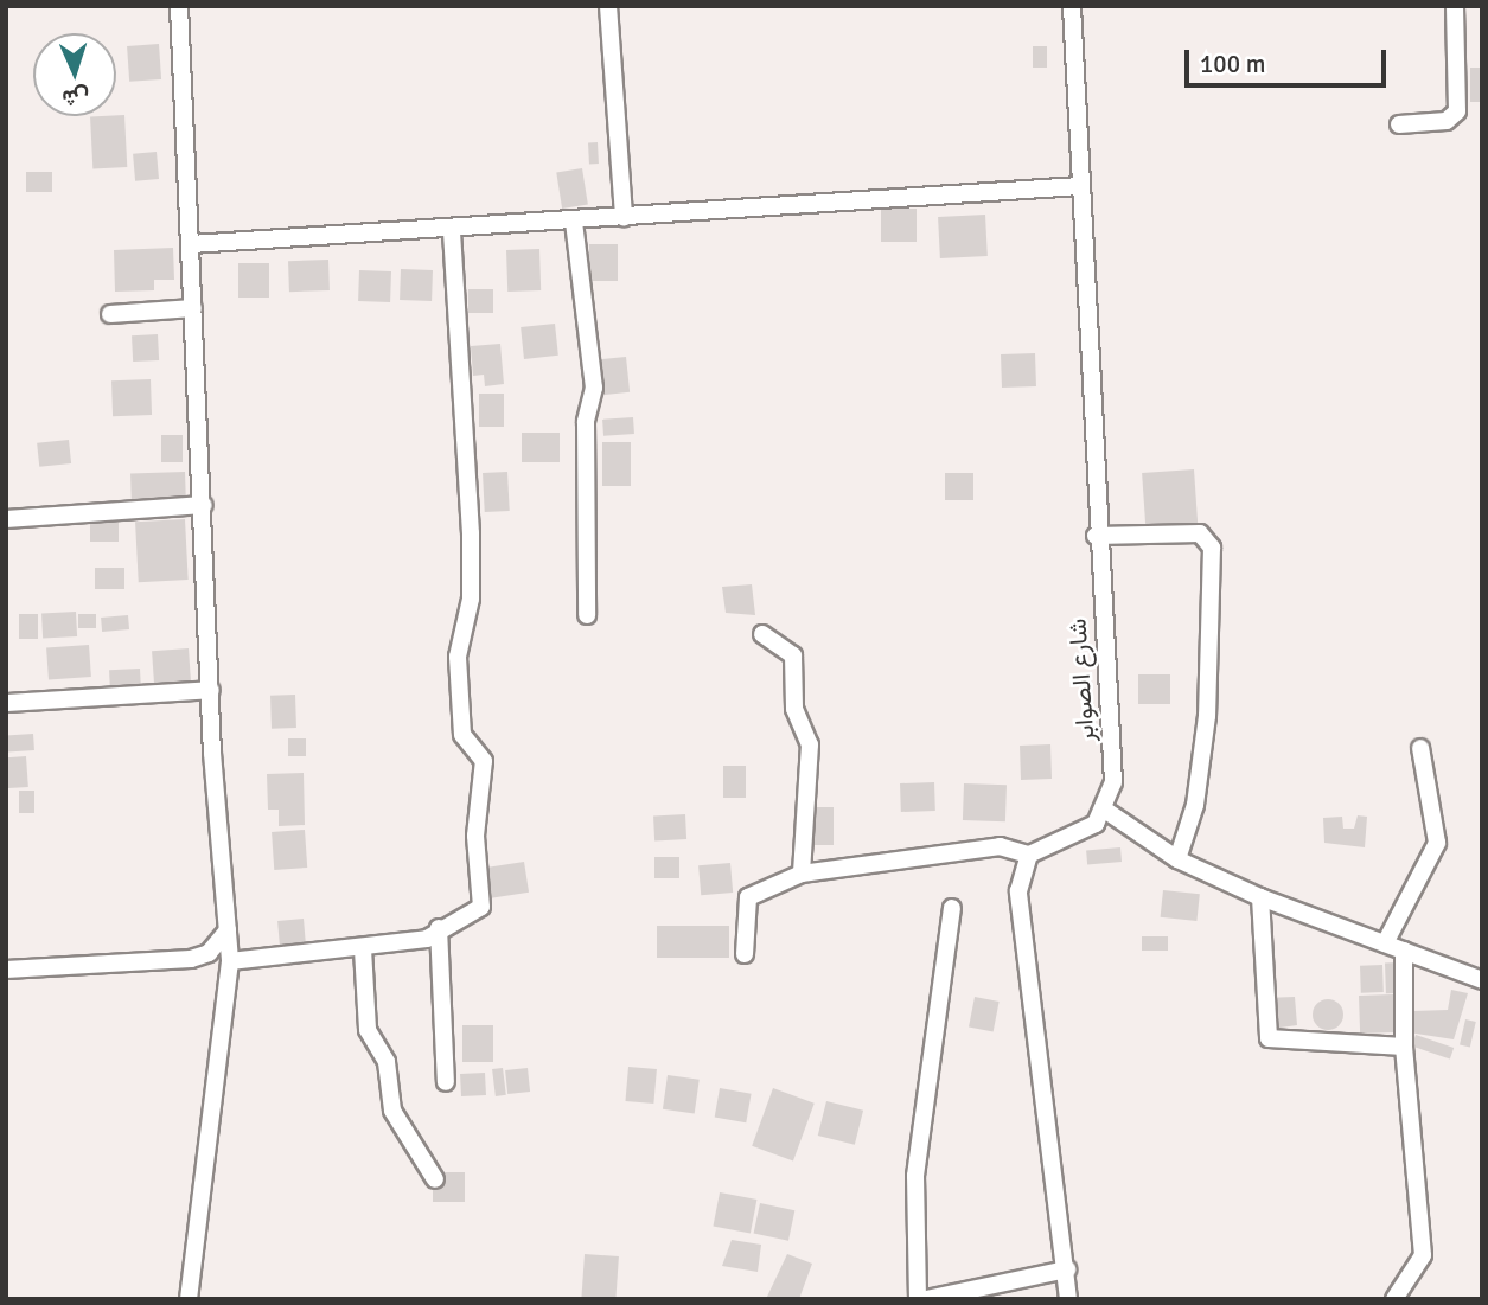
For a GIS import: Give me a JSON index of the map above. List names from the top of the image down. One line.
{"streets":{"street":["شارع الصوابر"]},"scale_bar":"100 m","north":"bottom"}
